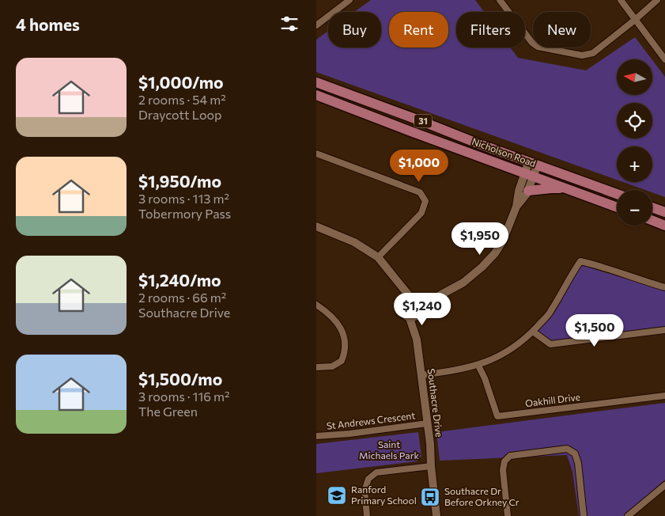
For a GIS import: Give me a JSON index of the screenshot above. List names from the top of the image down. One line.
{"streets":{"main road":["31","Nicholson Road"],"street":["Oakhill Drive","Southacre Drive","St Andrews Crescent"]},"crossings":[["Southacre Drive","St Andrews Crescent"]],"parks":["Saint Michaels Park"],"places":{"school or university":["Ranford Primary School"],"bus stop":["Southacre Dr Before Orkney Cr"]},"north":"left","page":{"heading":"4 homes","chip":["Buy","Rent","Filters","New"],"list":[{"name":"$1,000/mo","note":"2 rooms · 54 m² · Draycott Loop"},{"name":"$1,950/mo","note":"3 rooms · 113 m² · Tobermory Pass"},{"name":"$1,240/mo","note":"2 rooms · 66 m² · Southacre Drive"},{"name":"$1,500/mo","note":"3 rooms · 116 m² · The Green"}],"map_buttons":["+","−"],"price":["$1,000","$1,950","$1,240","$1,500"]}}
